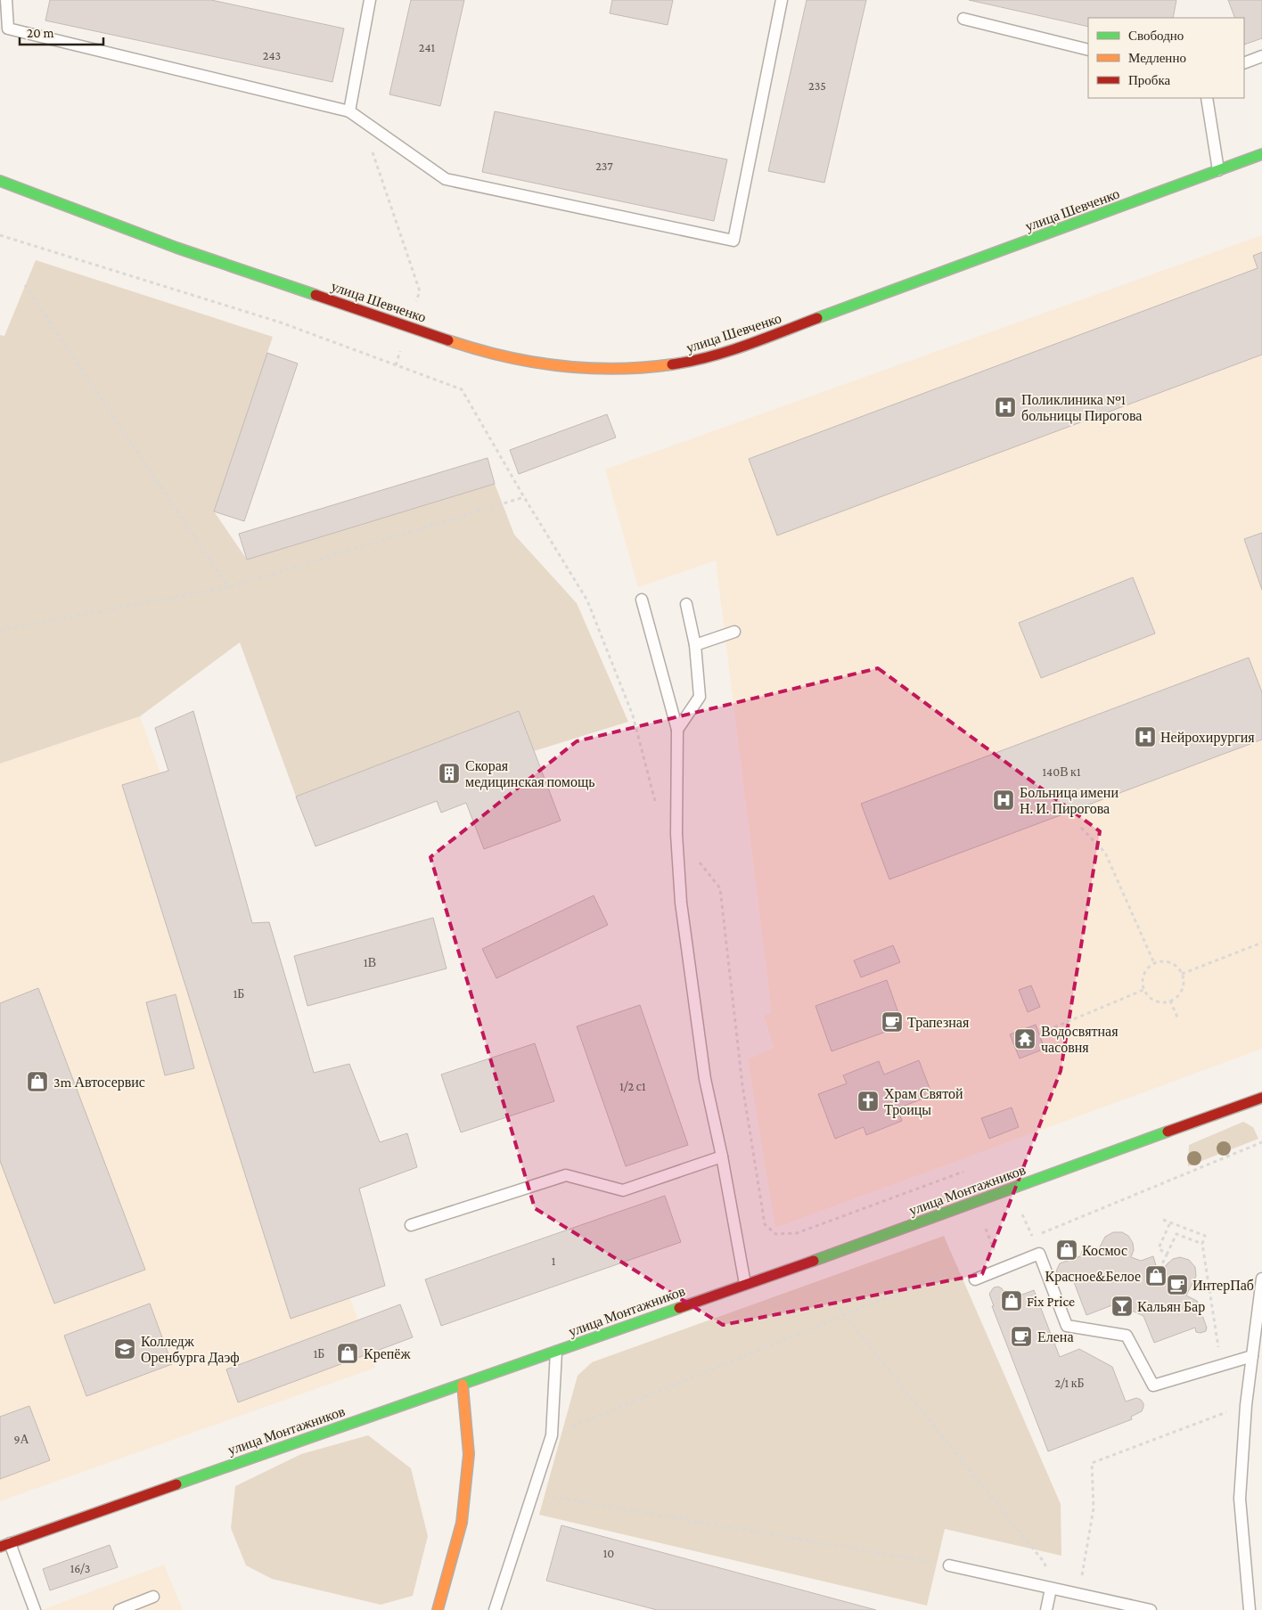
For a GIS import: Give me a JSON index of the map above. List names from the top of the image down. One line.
{"streets":{"main road":["улица Шевченко","улица Монтажников"]},"places":{"hospital":["Поликлиника №1 больницы Пирогова","Нейрохирургия","Больница имени Н. И. Пирогова"],"building":["Скорая медицинская помощь"],"cafe":["Трапезная","ИнтерПаб","Елена"],"temple":["Водосвятная часовня"],"shop":["3m Автосервис","Космос","Красное&Белое","Fix Price","Крепёж"],"church":["Храм Святой Троицы"],"bar":["Кальян Бар"],"school or university":["Колледж Оренбурга Даэф"]},"house_numbers":["241","243","235","237","140В к1","1В","1Б","1/2 с1","1","1Б","2/1 кБ","9А","10","16/3"],"legend":["Свободно","Медленно","Пробка"],"scale_bar":"20 m"}
